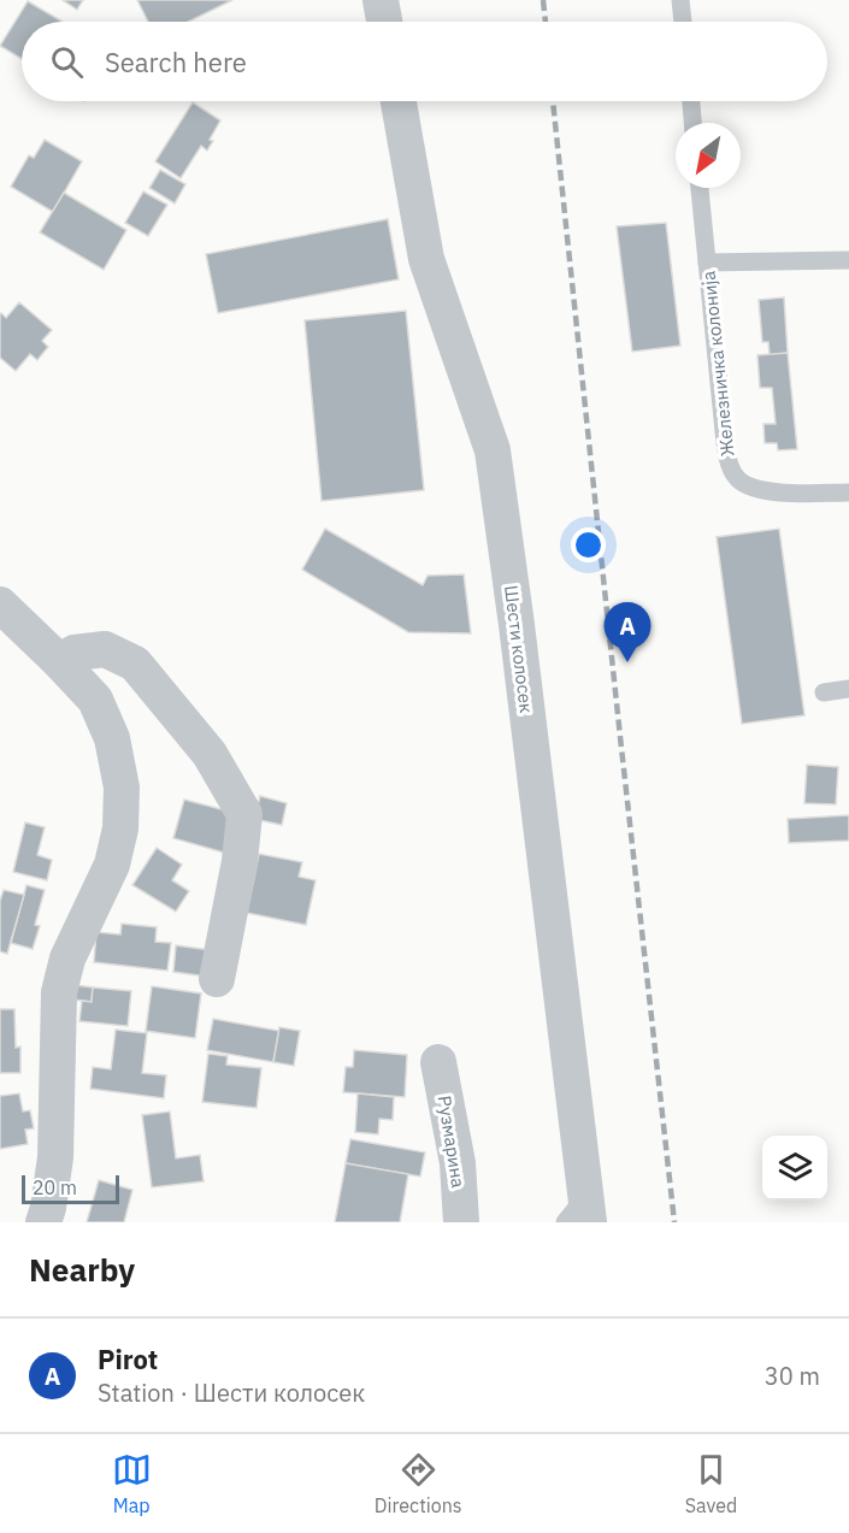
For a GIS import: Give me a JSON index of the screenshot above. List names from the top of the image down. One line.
{"streets":{"street":["Шести колосек","Рузмарина"],"lane":["Железничка колонија"]},"scale_bar":"20 m","north":"bottom left","page":{"search":"Search here","pins":"A","scale":"20 m","heading":"Nearby","list":[{"mark":"A","name":"Pirot","note":"Station · Шести колосек","value":"30 m"}],"nav":["Map","Directions","Saved"]}}
